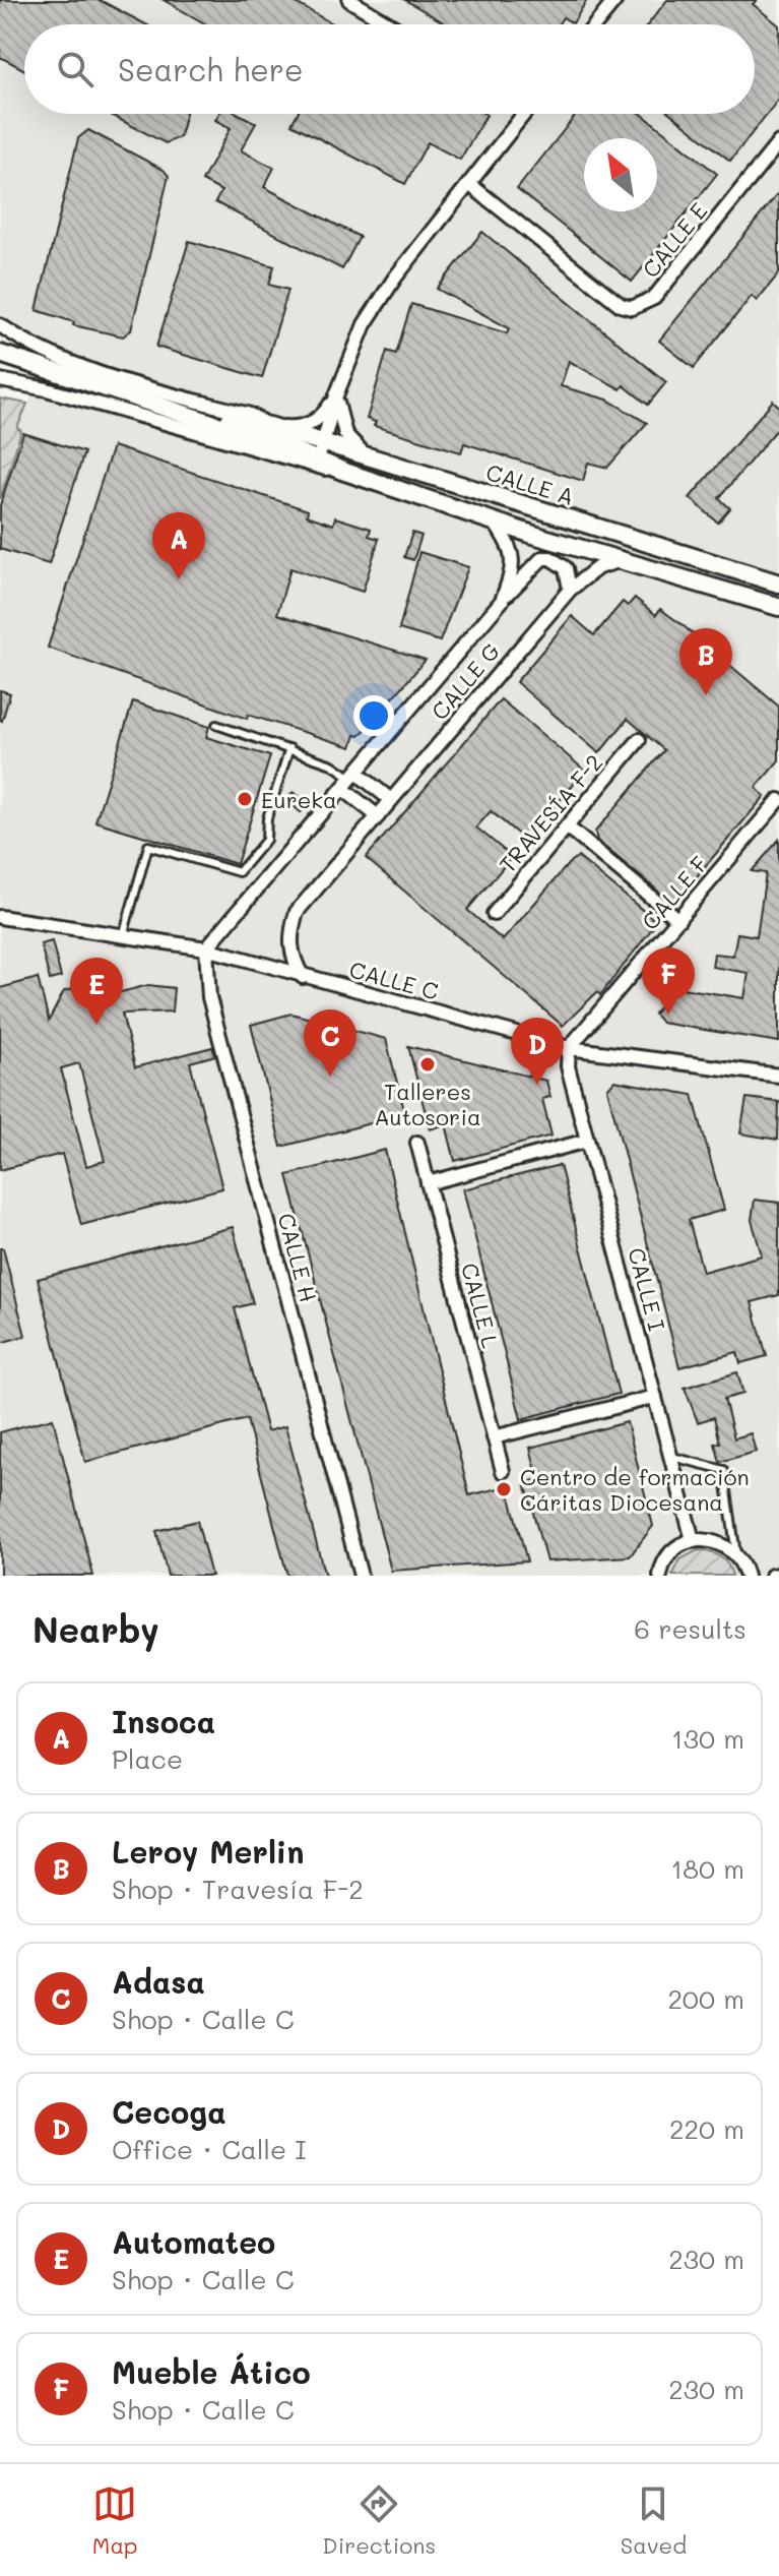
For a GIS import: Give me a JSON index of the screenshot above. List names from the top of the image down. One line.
{"streets":{"street":["CALLE E","CALLE A","CALLE G","TRAVESÍA F-2","CALLE F","CALLE C","CALLE H","CALLE I","CALLE L"]},"crossings":[["CALLE A","CALLE G"],["CALLE G","CALLE C"],["CALLE G","CALLE H"],["CALLE F","CALLE C"],["CALLE F","CALLE I"],["CALLE C","CALLE H"],["CALLE C","CALLE I"]],"places":["Eureka","Talleres Autosoria","Centro de formación Cáritas Diocesana"],"north":"top left","page":{"search":"Search here","pins":["A","B","F","E","C","D"],"heading":["Nearby","6 results"],"list":[{"mark":"A","name":"Insoca","note":"Place","value":"130 m"},{"mark":"B","name":"Leroy Merlin","note":"Shop · Travesía F-2","value":"180 m"},{"mark":"C","name":"Adasa","note":"Shop · Calle C","value":"200 m"},{"mark":"D","name":"Cecoga","note":"Office · Calle I","value":"220 m"},{"mark":"E","name":"Automateo","note":"Shop · Calle C","value":"230 m"},{"mark":"F","name":"Mueble Ático","note":"Shop · Calle C","value":"230 m"}],"nav":["Map","Directions","Saved"]}}
